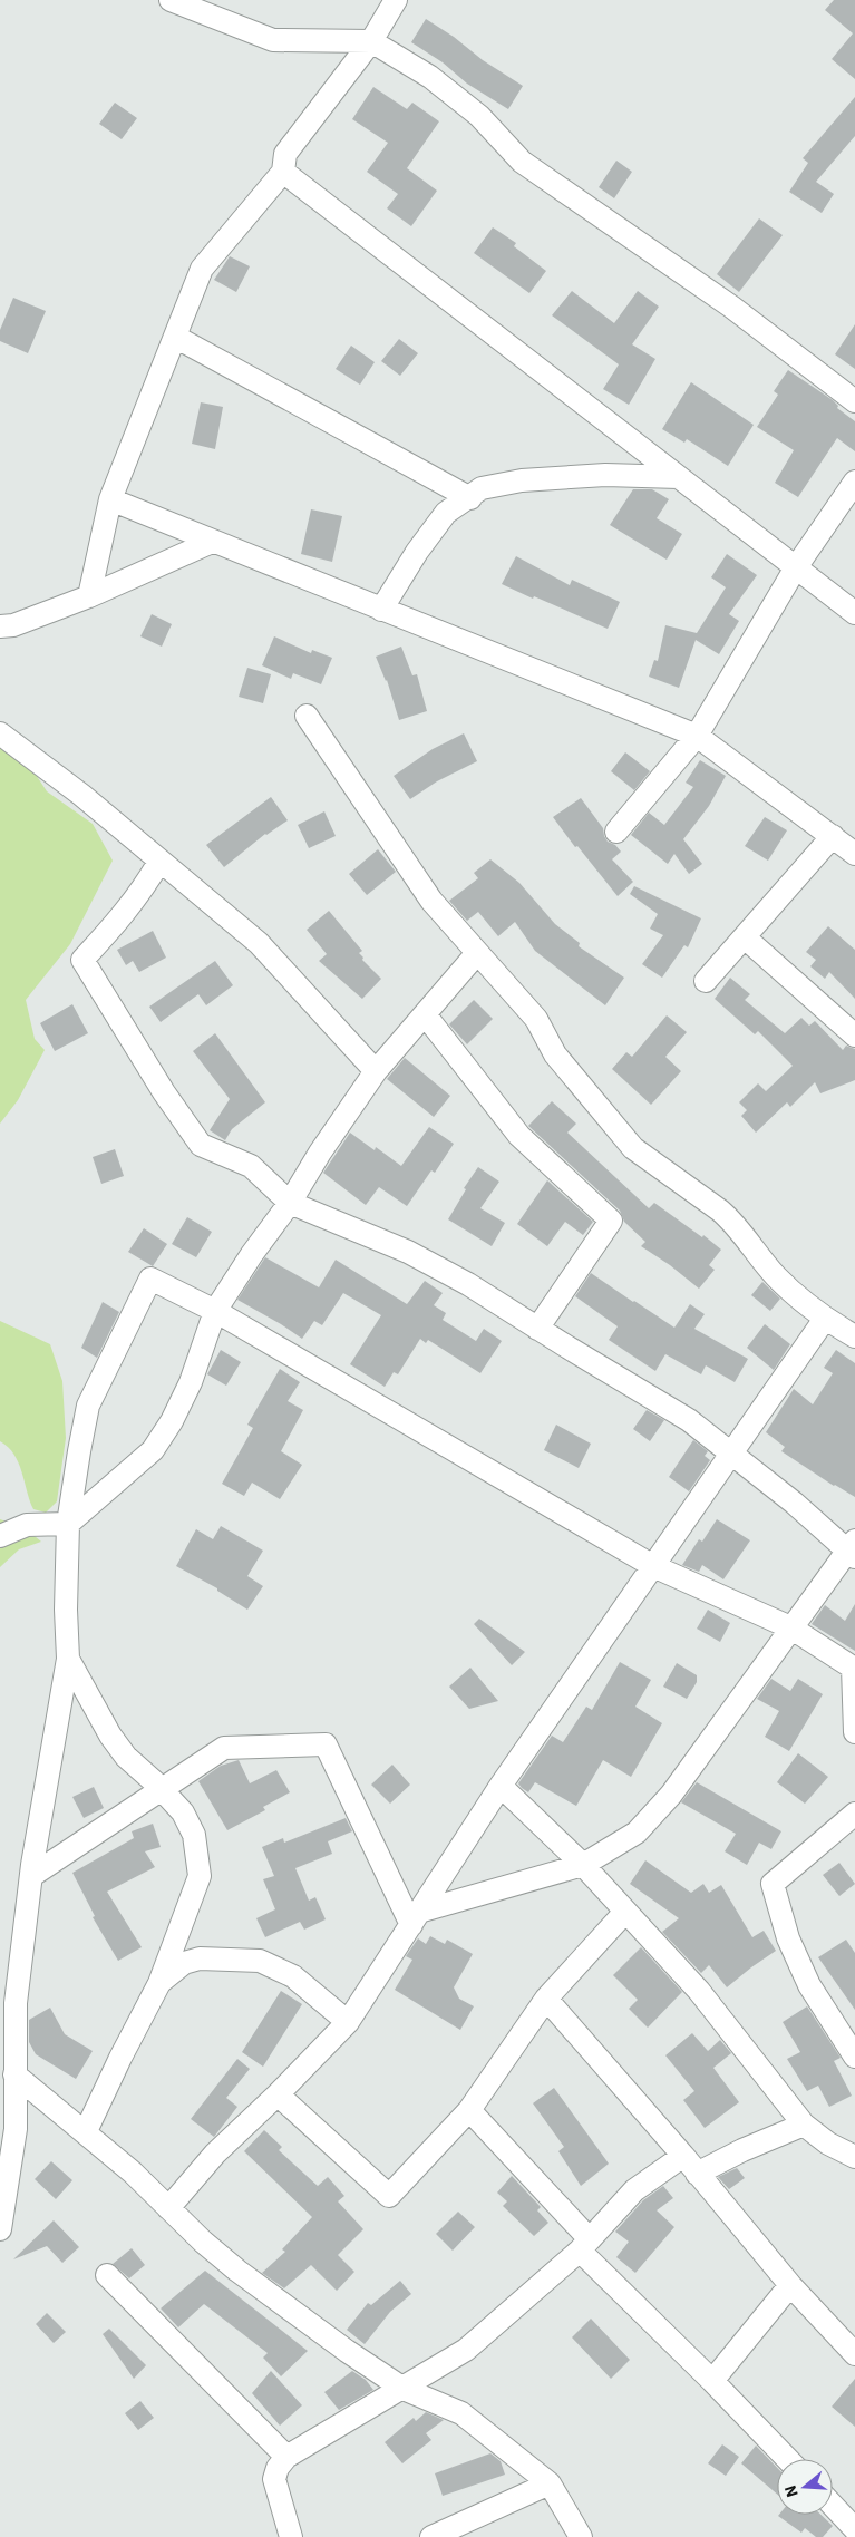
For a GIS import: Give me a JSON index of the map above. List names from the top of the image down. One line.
{"north":"left"}
